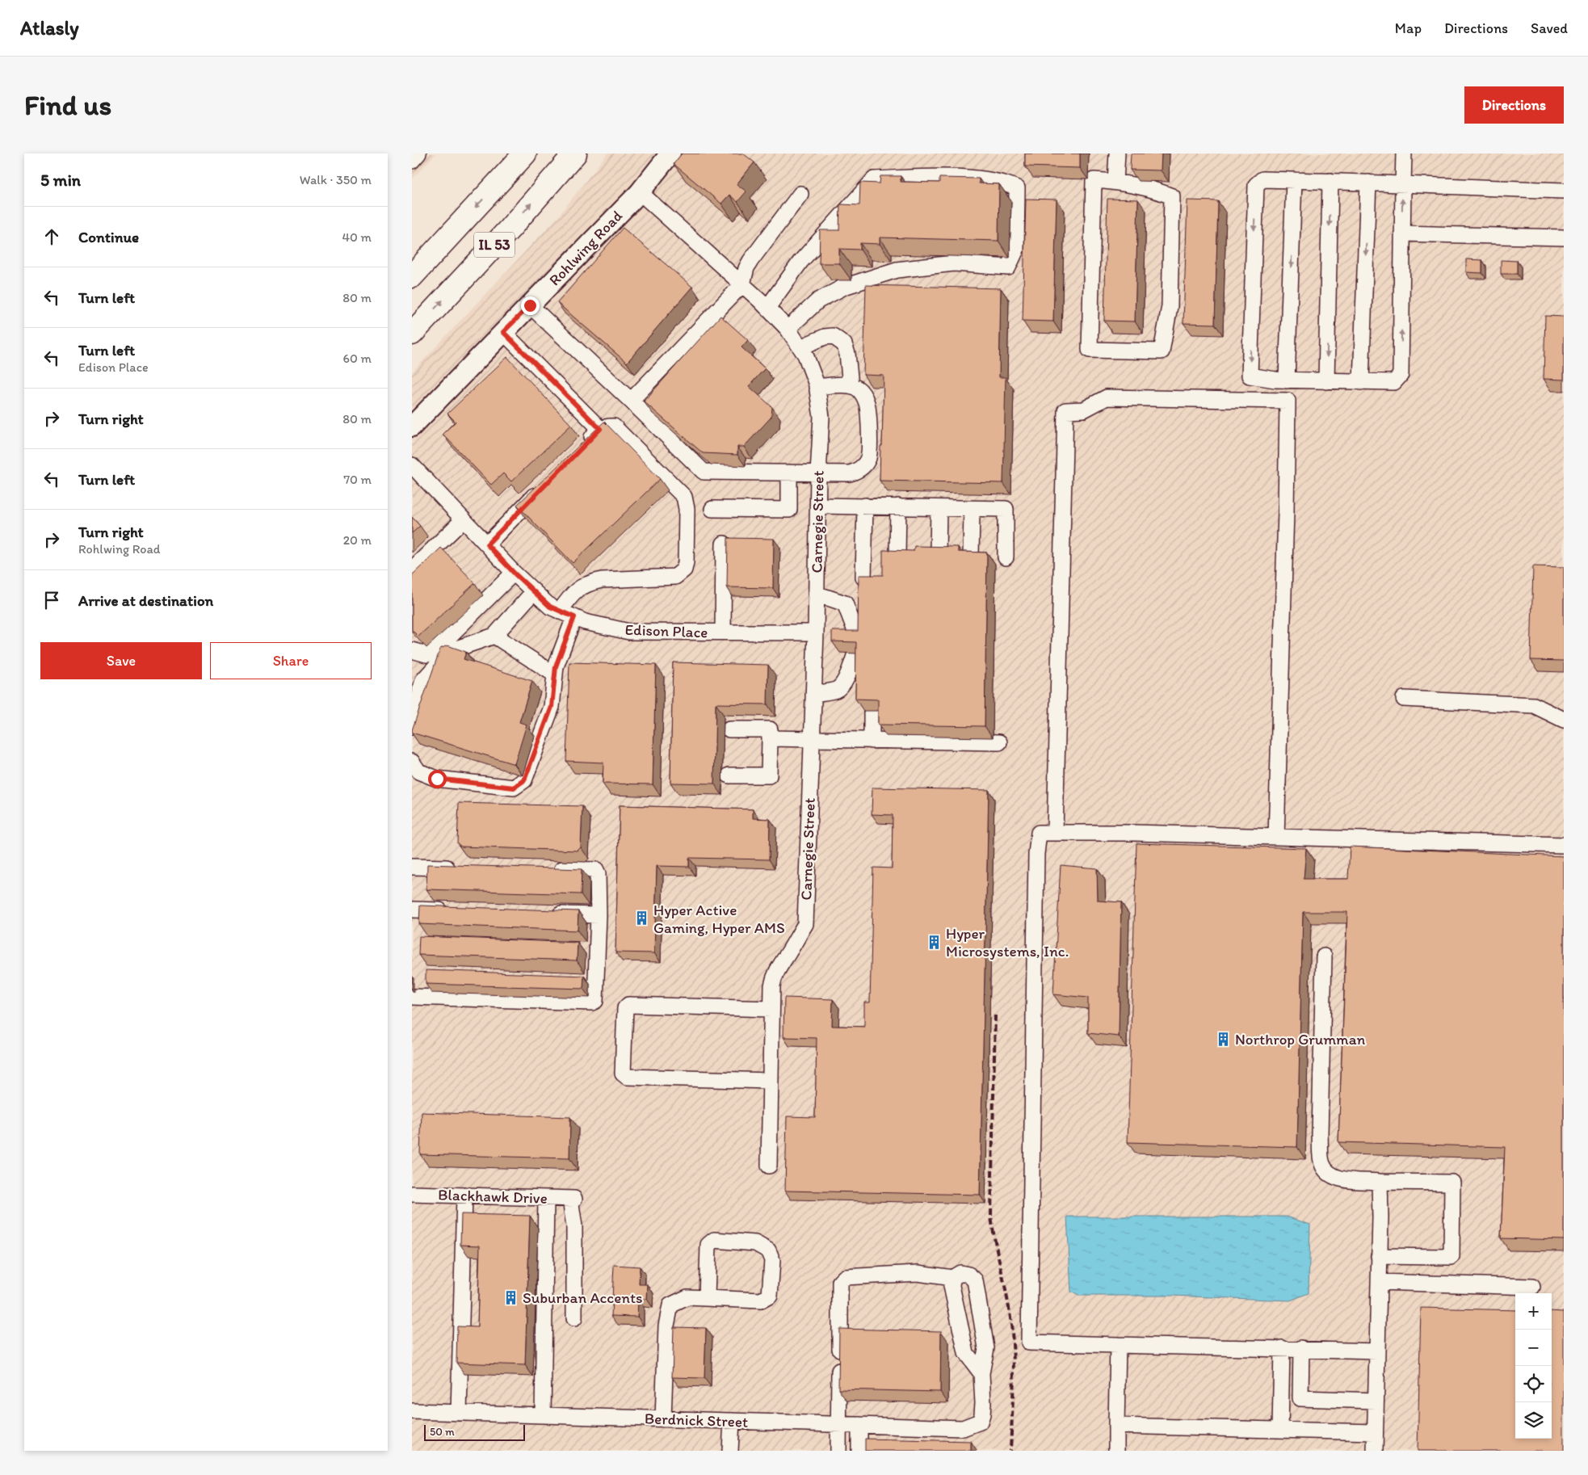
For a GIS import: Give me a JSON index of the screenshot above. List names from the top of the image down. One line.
{"streets":{"highway":["IL 53"],"main road":["Rohlwing Road"],"street":["Carnegie Street","Edison Place","Blackhawk Drive","Berdnick Street"]},"crossings":[["Rohlwing Road","Carnegie Street"],["Carnegie Street","Edison Place"]],"places":{"building":["Hyper Active Gaming, Hyper AMS","Hyper Microsystems, Inc.","Northrop Grumman","Suburban Accents"]},"scale_bar":"50 m","page":{"header":"Atlasly","nav":["Map","Directions","Saved"],"buttons":["Directions",["Save","Share"]],"title":"Find us","heading":["5 min","Walk · 350 m"],"list":[["Continue","40 m"],["Turn left","80 m"],["Turn left","Edison Place","60 m"],["Turn right","80 m"],["Turn left","70 m"],["Turn right","Rohlwing Road","20 m"],"Arrive at destination"],"map_buttons":["+","−"],"scale":"50 m"}}
